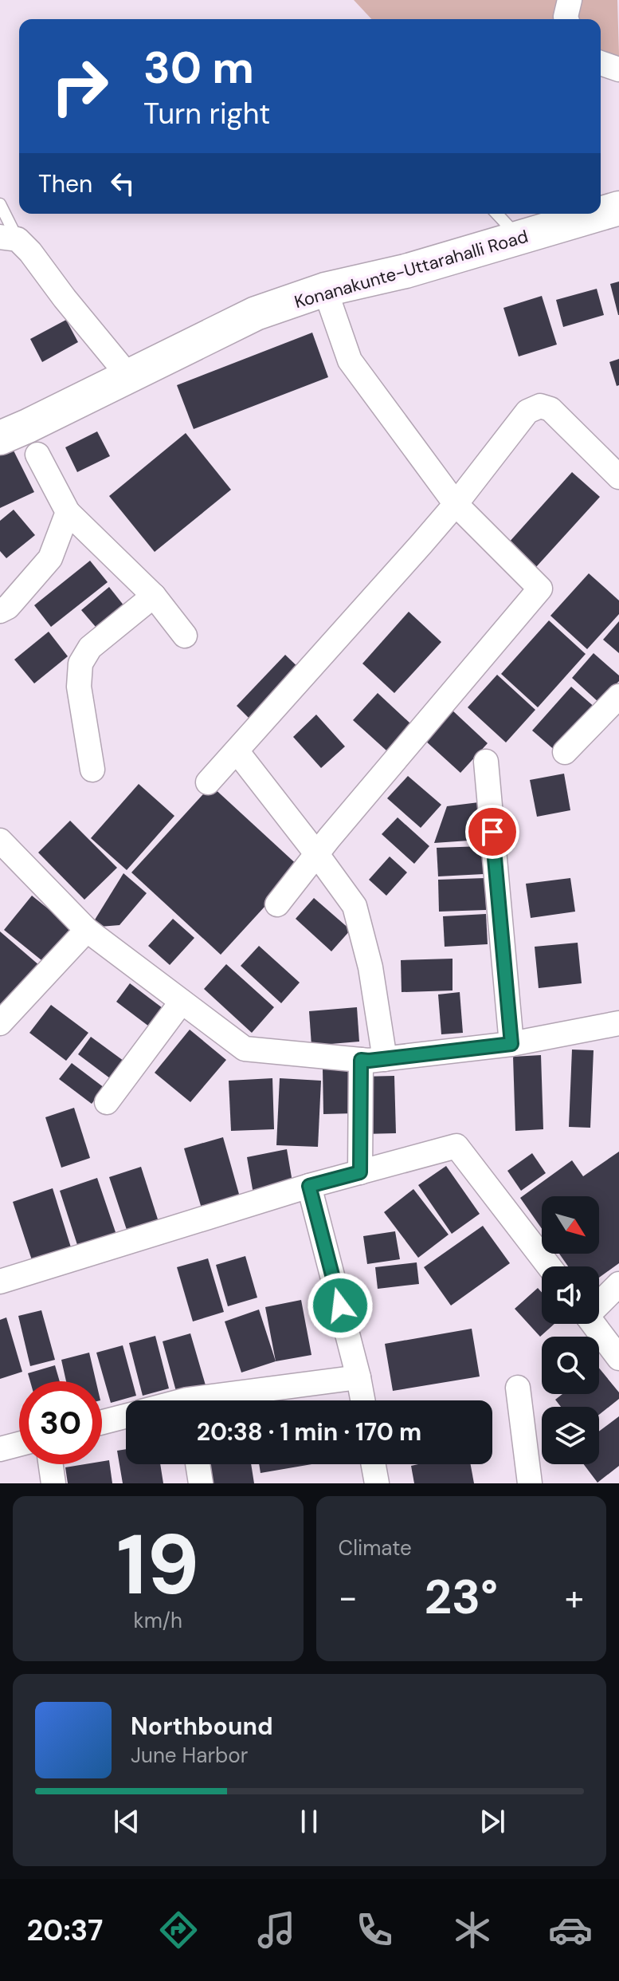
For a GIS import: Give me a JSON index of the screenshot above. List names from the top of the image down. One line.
{"streets":{"main road":["Konanakunte-Uttarahalli Road"]},"north":"bottom right","page":{"turn":["30 m","Turn right"],"then":"Then","limit":"30","trip":"20:38 · 1 min · 170 m","tile":[["19","km/h"],"Climate"],"heat":["−","23°","+"],"song":["Northbound","June Harbor"],"tabs":"20:37"}}
